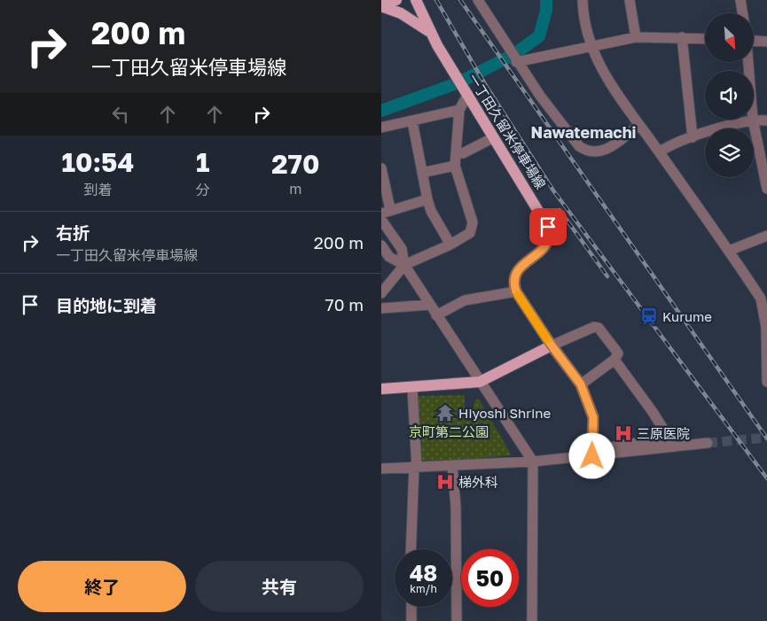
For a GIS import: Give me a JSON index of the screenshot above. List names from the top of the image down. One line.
{"streets":{"main road":["一丁田久留米停車場線"]},"districts":["Nawatemachi"],"parks":["京町第二公園"],"places":{"station":["Kurume"],"temple":["Hiyoshi Shrine"],"hospital":["三原医院","梯外科"]},"north":"bottom right","page":{"turn":["200 m","一丁田久留米停車場線"],"eta":["10:54","到着","1","分","270","m"],"list":[{"name":"右折","note":"一丁田久留米停車場線","value":"200 m"},{"name":"目的地に到着","value":"70 m"}],"speed":"48 km/h","limit":"50","buttons":["終了","共有"]}}
